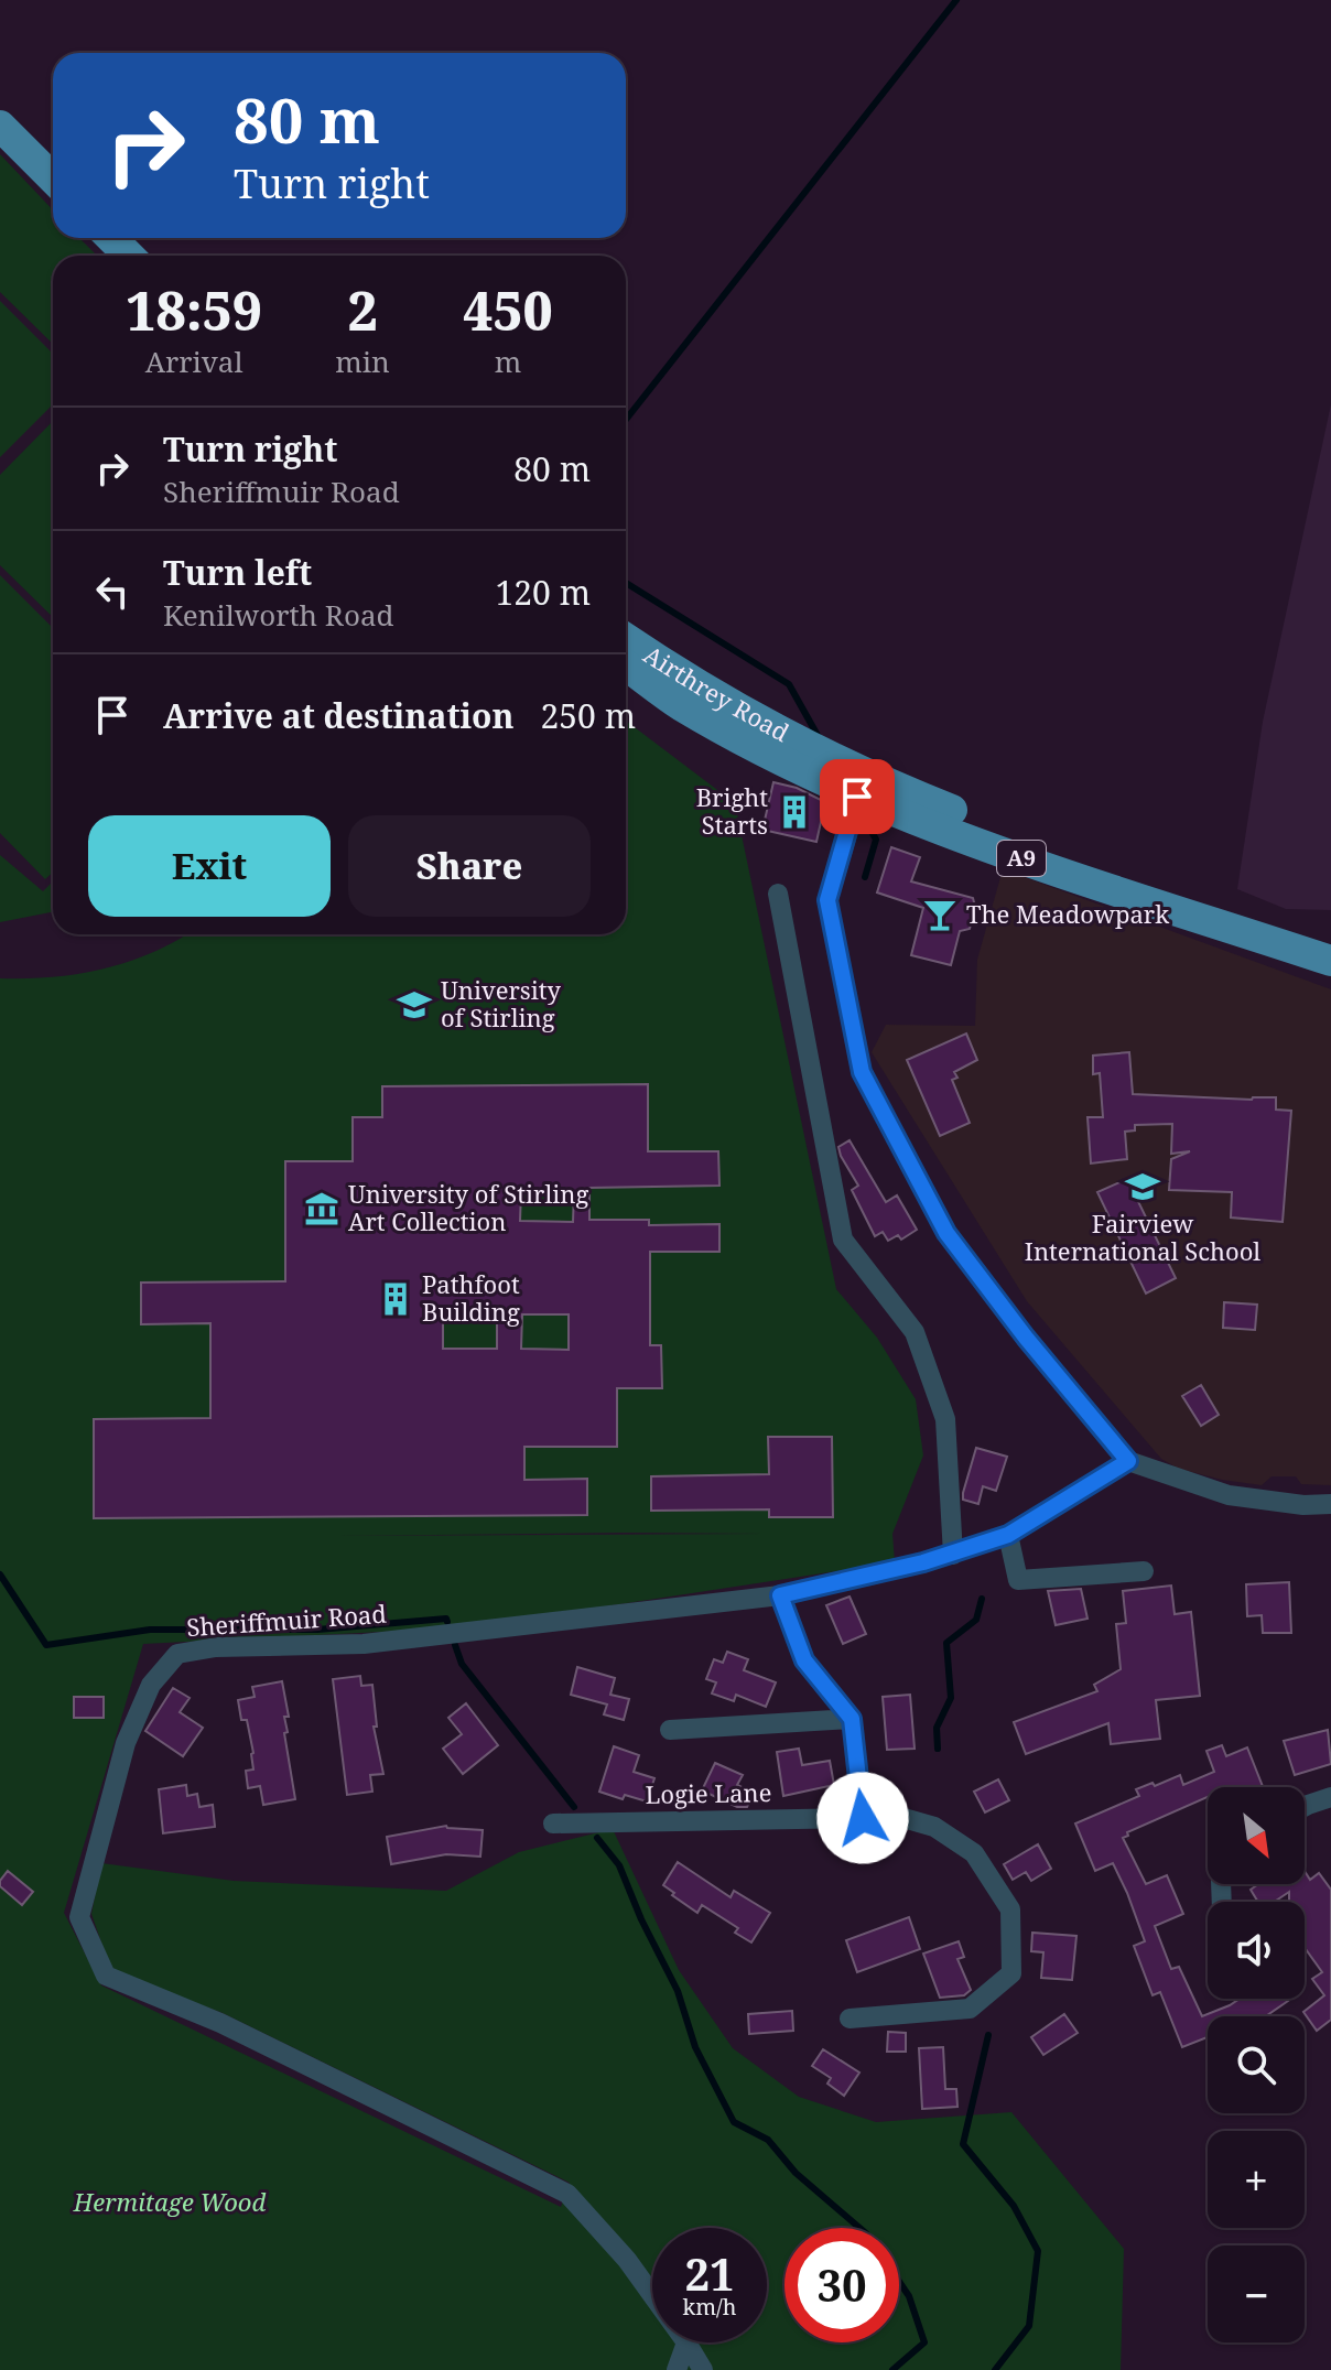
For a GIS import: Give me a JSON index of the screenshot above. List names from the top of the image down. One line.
{"streets":{"main road":["Airthrey Road","A9"],"street":["Sheriffmuir Road","Logie Lane"]},"crossings":[["Airthrey Road","A9"]],"parks":["Hermitage Wood"],"places":{"building":["Bright Starts","Pathfoot Building"],"bar":["The Meadowpark"],"school or university":["University of Stirling","Fairview International School"],"museum":["University of Stirling Art Collection"]},"north":"bottom right","page":{"turn":["80 m","Turn right"],"eta":["18:59","Arrival","2","min","450","m"],"list":[{"name":"Turn right","note":"Sheriffmuir Road","value":"80 m"},{"name":"Turn left","note":"Kenilworth Road","value":"120 m"},{"name":"Arrive at destination","value":"250 m"}],"buttons":["Exit","Share"],"map_buttons":["+","−"],"speed":"21 km/h","limit":"30"}}
